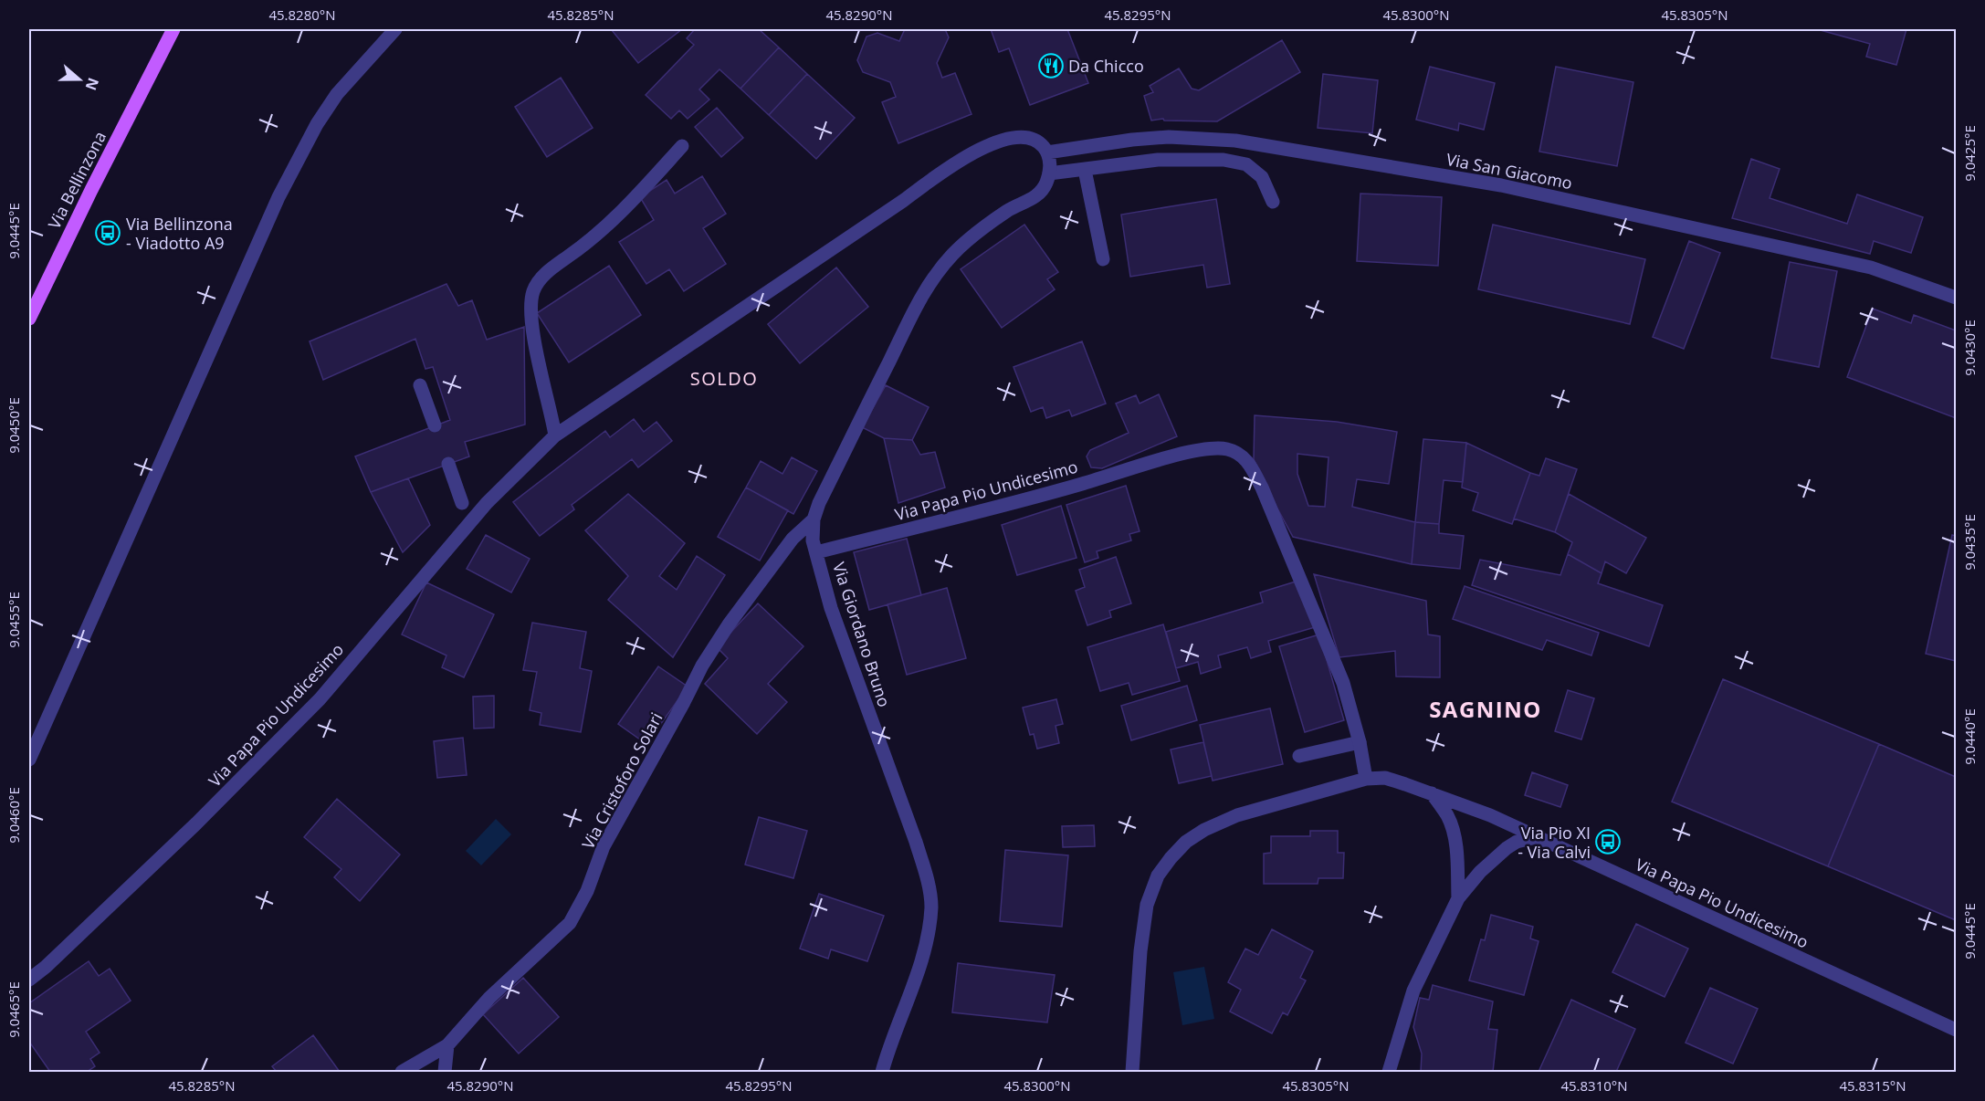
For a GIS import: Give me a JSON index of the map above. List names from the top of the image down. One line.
{"streets":{"main road":["Via Bellinzona"],"street":["Via San Giacomo","Via Papa Pio Undicesimo","Via Giordano Bruno","Via Cristoforo Solari"]},"crossings":[["Via San Giacomo","Via Papa Pio Undicesimo"],["Via Papa Pio Undicesimo","Via Giordano Bruno"]],"districts":["SOLDO","SAGNINO"],"places":{"restaurant":["Da Chicco"],"bus stop":["Via Bellinzona - Viadotto A9","Via Pio XI - Via Calvi"]},"north":"right","coordinates":["45.8280°N","45.8285°N","45.8290°N","45.8295°N","45.8300°N","45.8305°N","9.0425°E","9.0445°E","9.0430°E","9.0450°E","9.0435°E","9.0455°E","9.0440°E","9.0460°E","9.0465°E","45.8310°N","45.8315°N"]}
